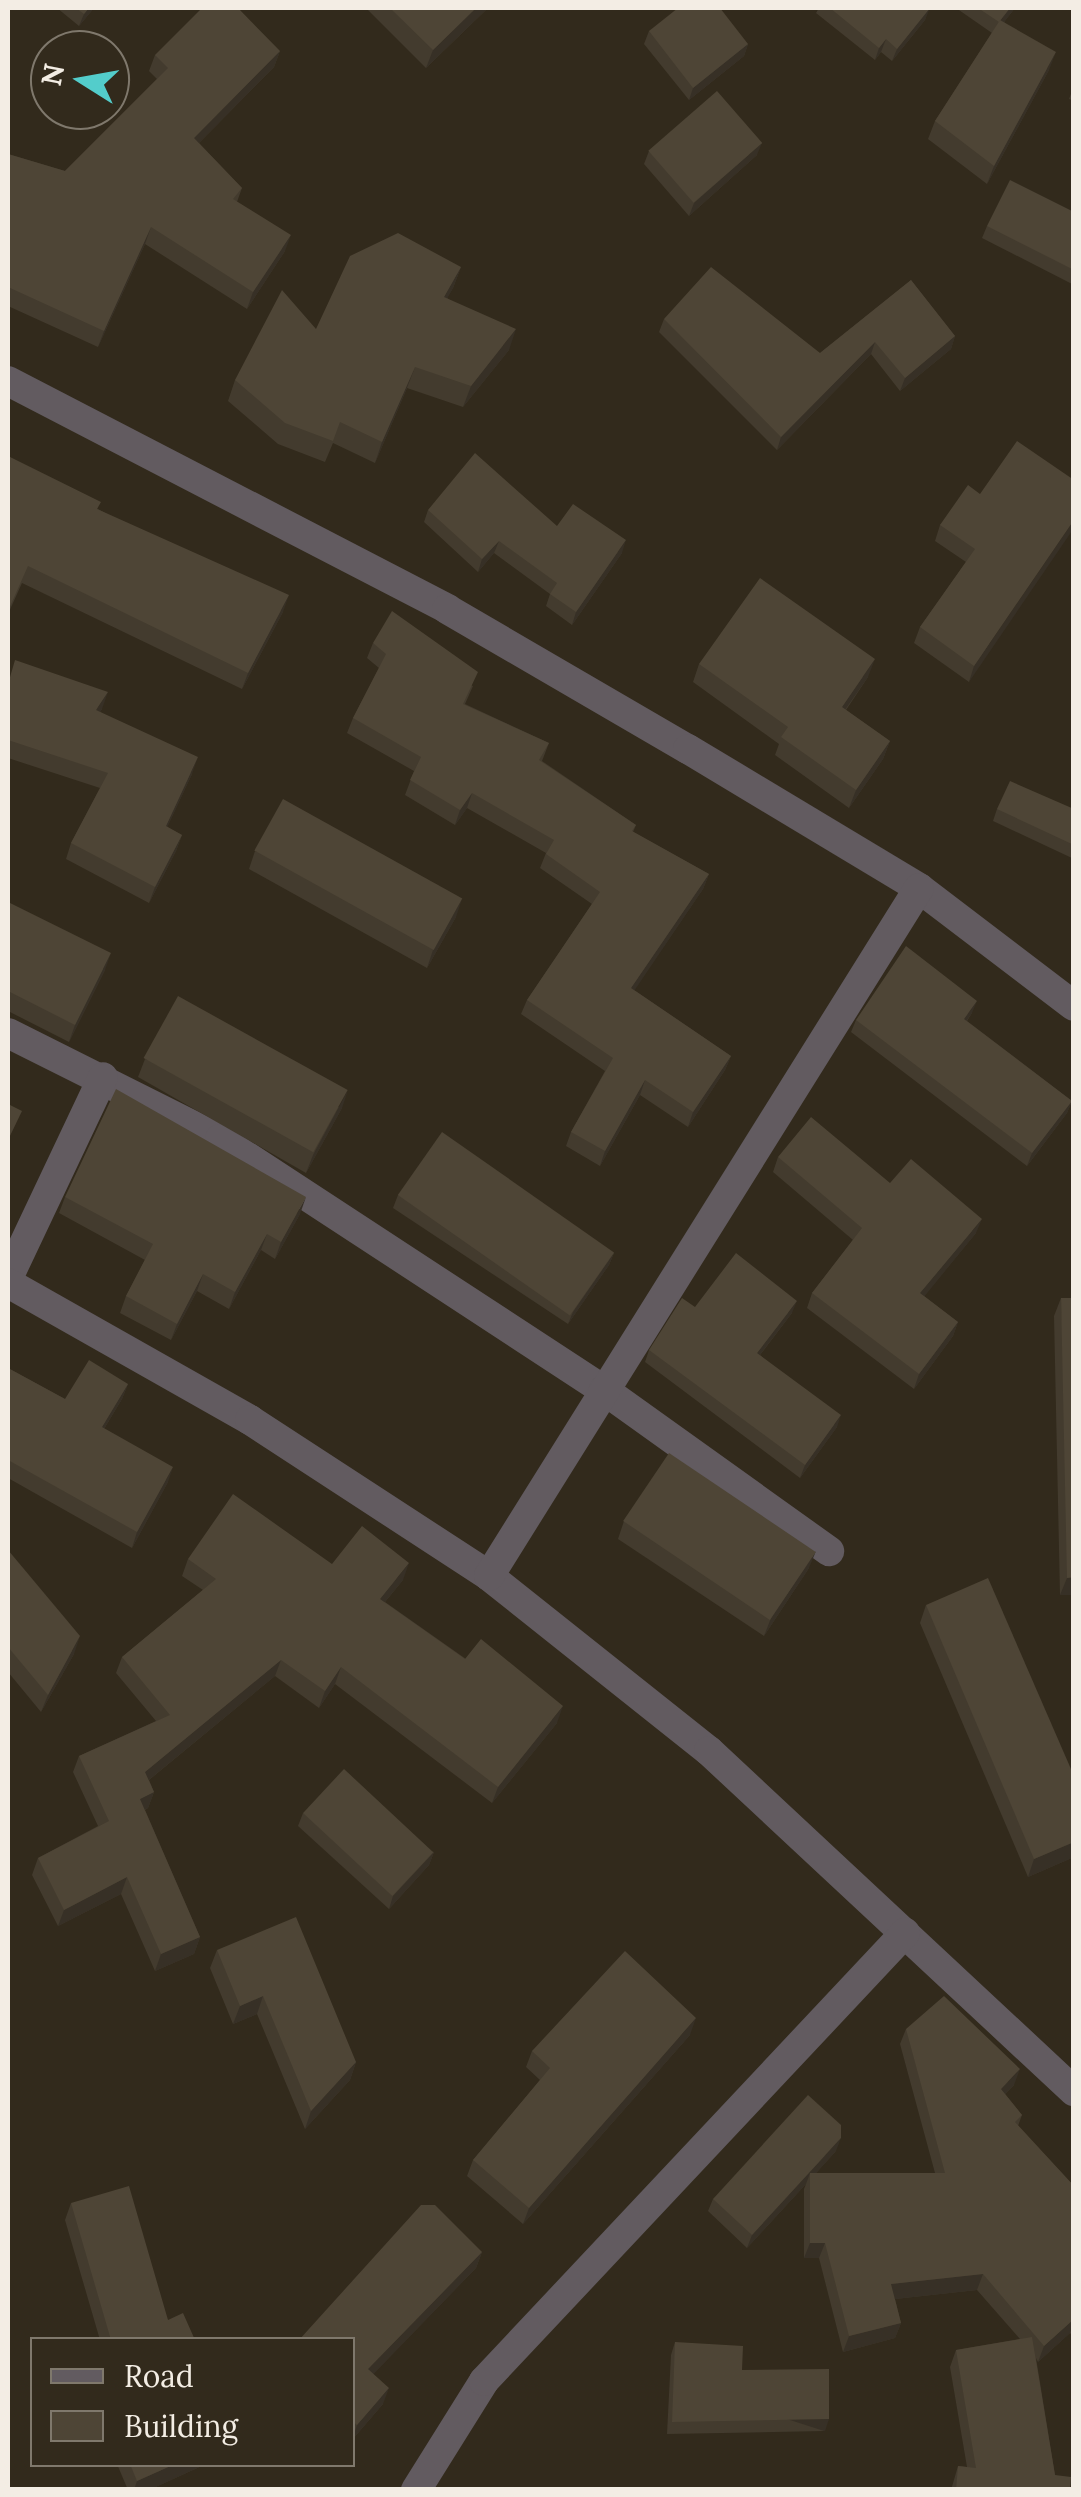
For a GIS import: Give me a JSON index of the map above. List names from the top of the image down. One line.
{"legend":["Road","Building"],"north":"left"}
